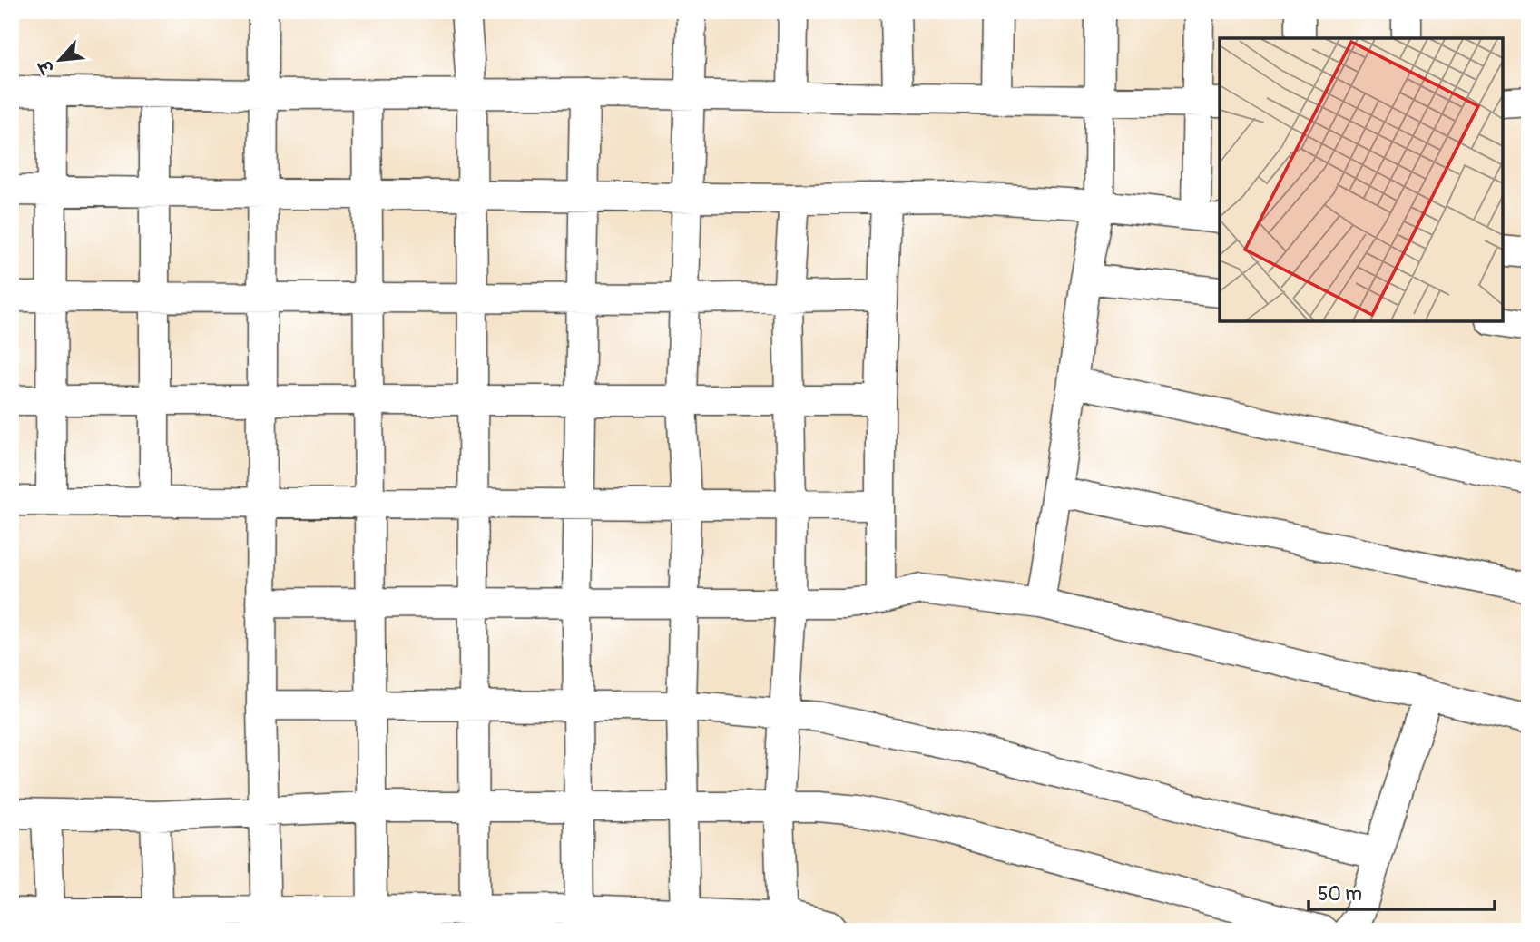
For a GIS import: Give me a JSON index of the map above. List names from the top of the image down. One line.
{"scale_bar":"50 m","north":"bottom left"}
